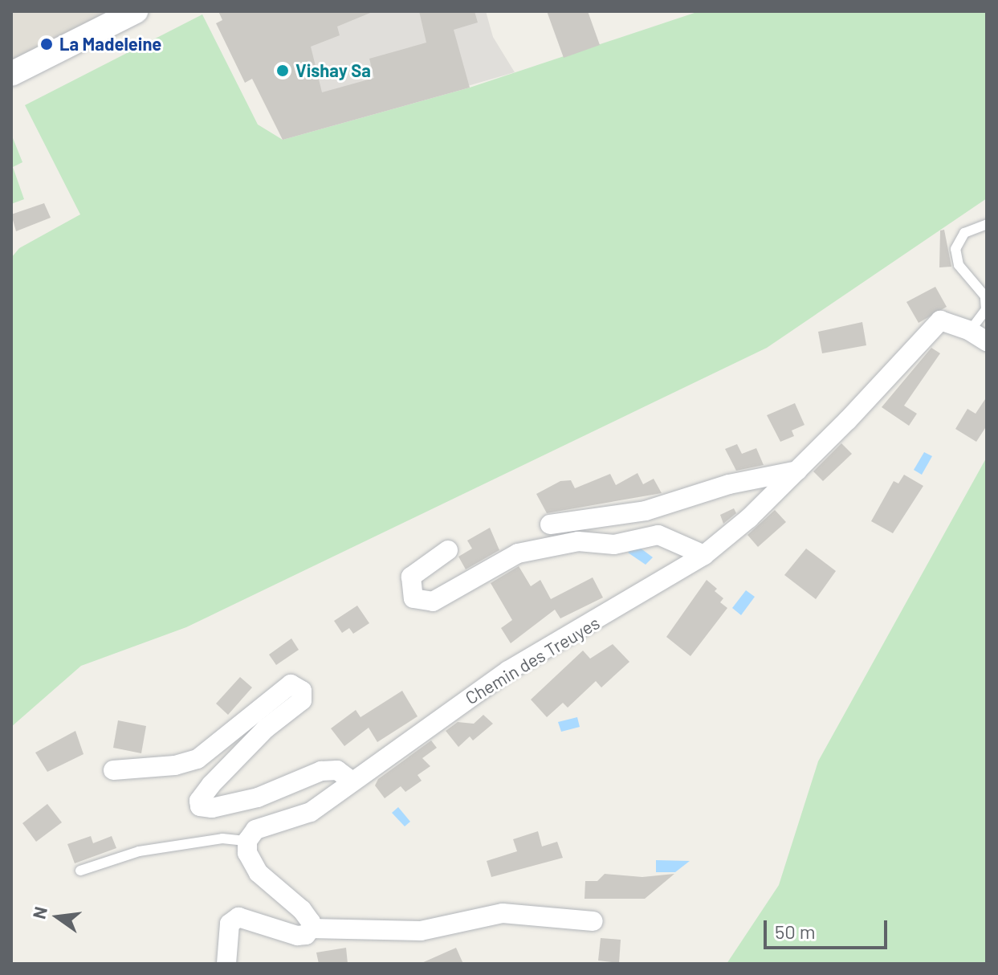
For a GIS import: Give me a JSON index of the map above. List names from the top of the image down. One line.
{"streets":{"street":["Chemin des Treuyes"]},"places":["La Madeleine","Vishay Sa"],"scale_bar":"50 m","north":"left"}
